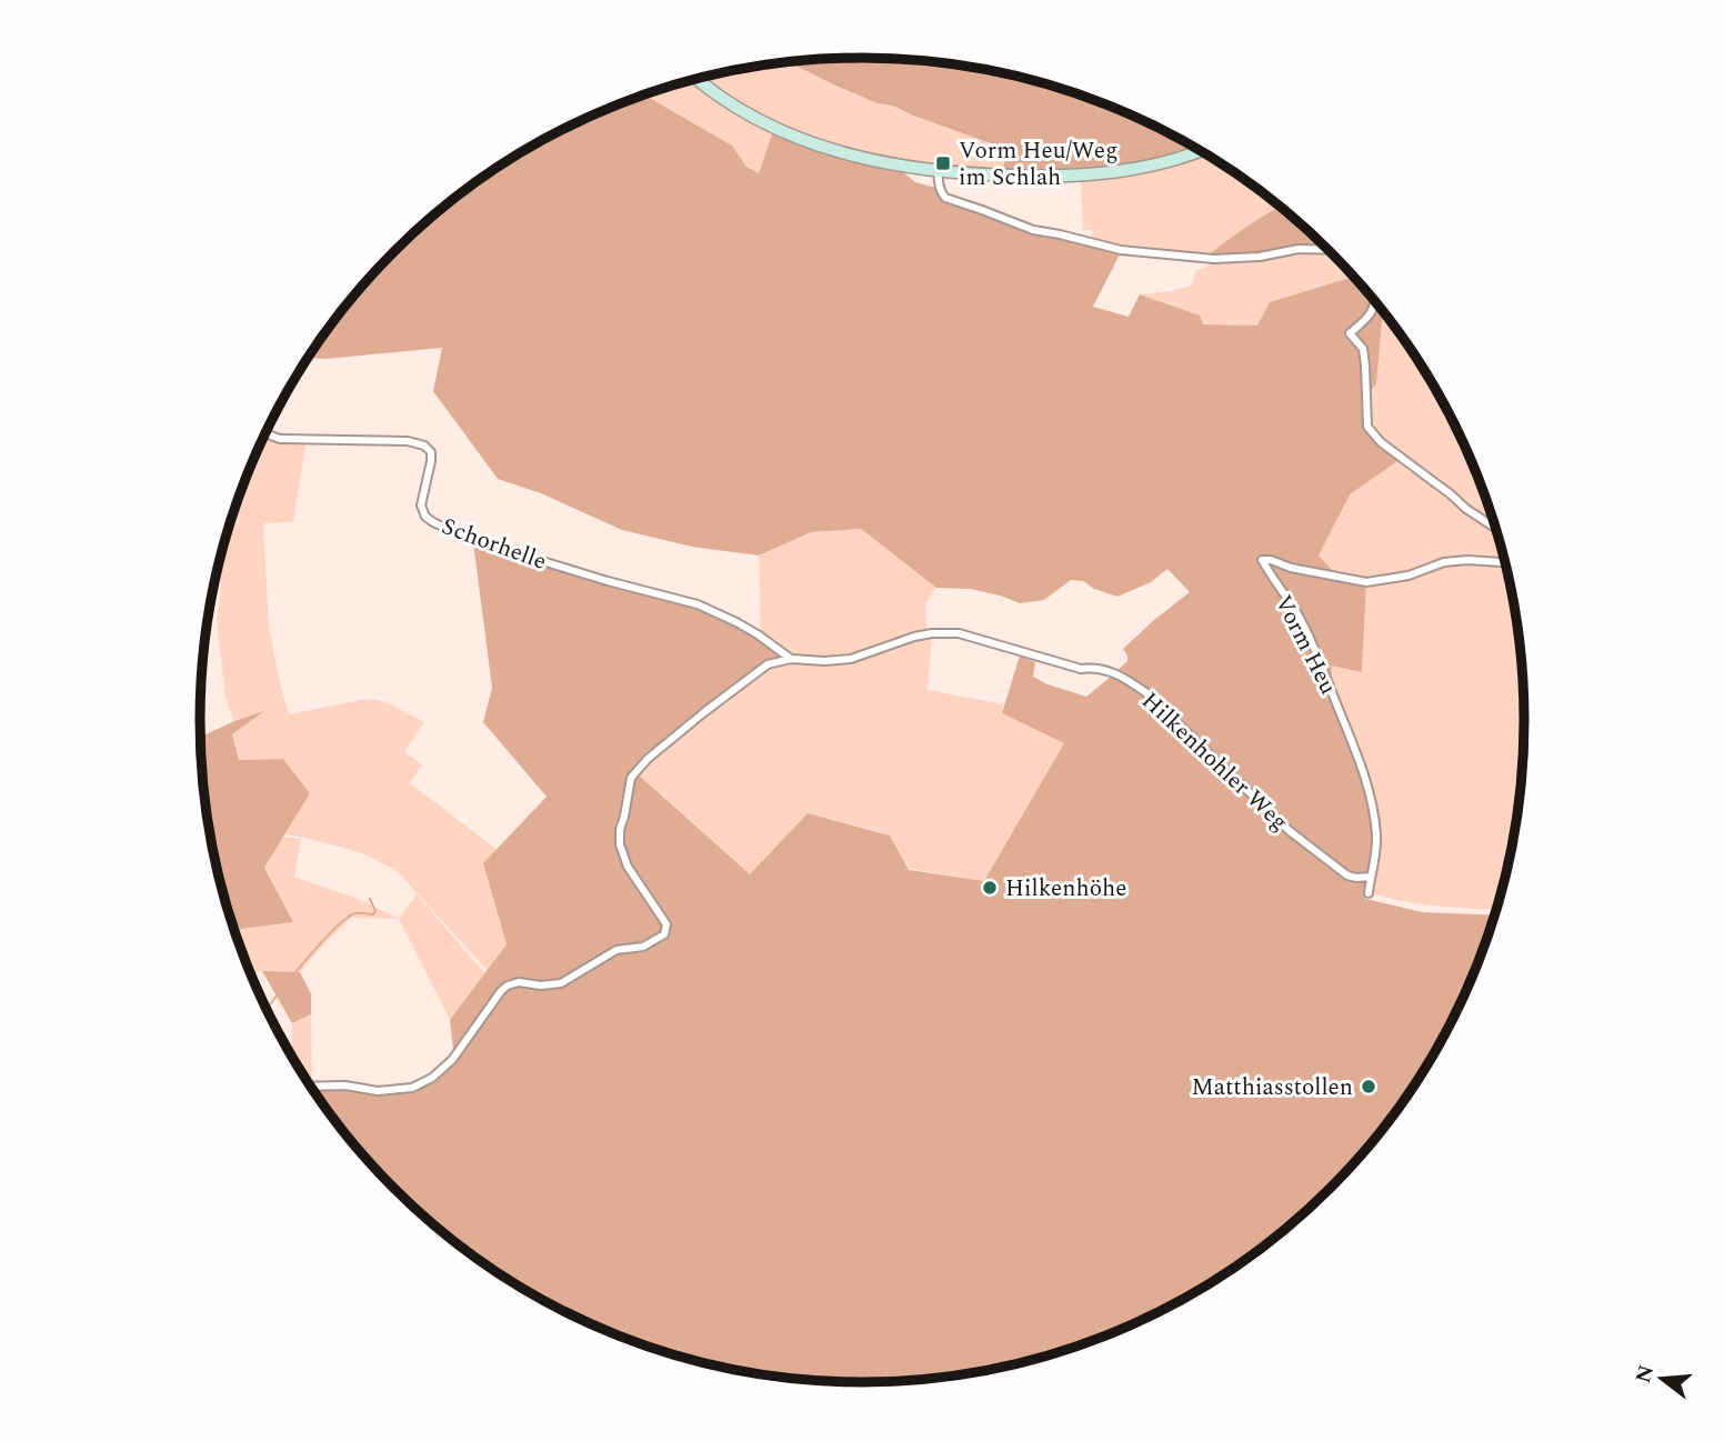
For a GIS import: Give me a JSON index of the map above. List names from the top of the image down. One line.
{"streets":{"street":["Schorhelle","Vorm Heu","Hilkenhohler Weg"]},"crossings":[["Schorhelle","Hilkenhohler Weg"],["Vorm Heu","Hilkenhohler Weg"]],"places":{"transit":["Vorm Heu/Weg im Schlah"],"other":["Hilkenhöhe","Matthiasstollen"]},"north":"left"}
